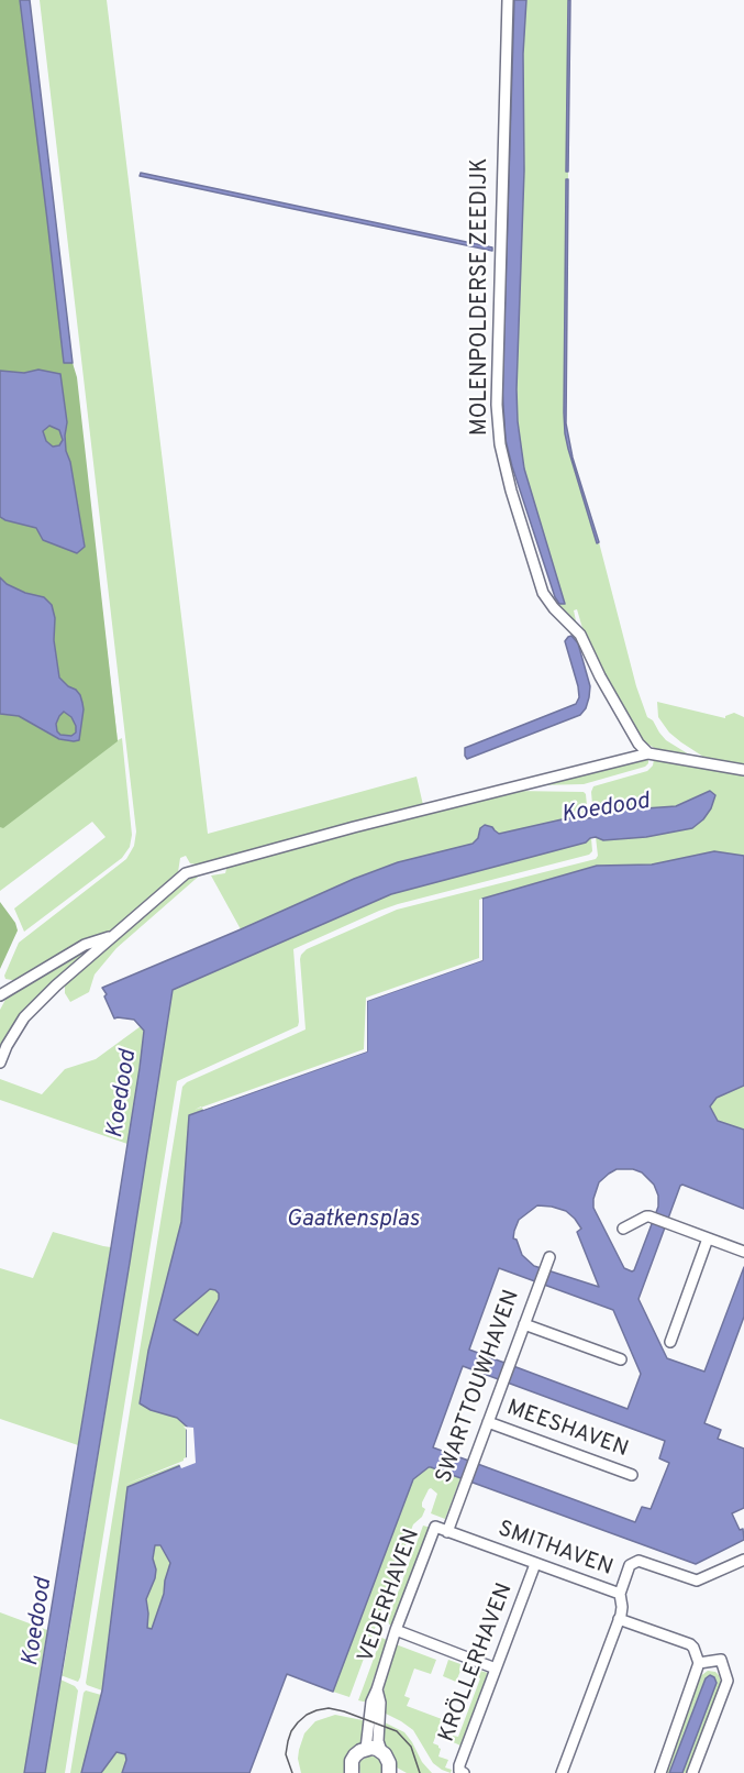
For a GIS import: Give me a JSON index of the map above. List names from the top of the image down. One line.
{"streets":{"street":["MOLENPOLDERSE ZEEDIJK","SWARTTOUWHAVEN","MEESHAVEN","SMITHAVEN","VEDERHAVEN","KRÖLLERHAVEN"]},"crossings":[["SWARTTOUWHAVEN","MEESHAVEN"],["SWARTTOUWHAVEN","SMITHAVEN"],["SWARTTOUWHAVEN","VEDERHAVEN"],["SMITHAVEN","VEDERHAVEN"],["SMITHAVEN","KRÖLLERHAVEN"]],"water":["Koedood","Gaatkensplas"]}
